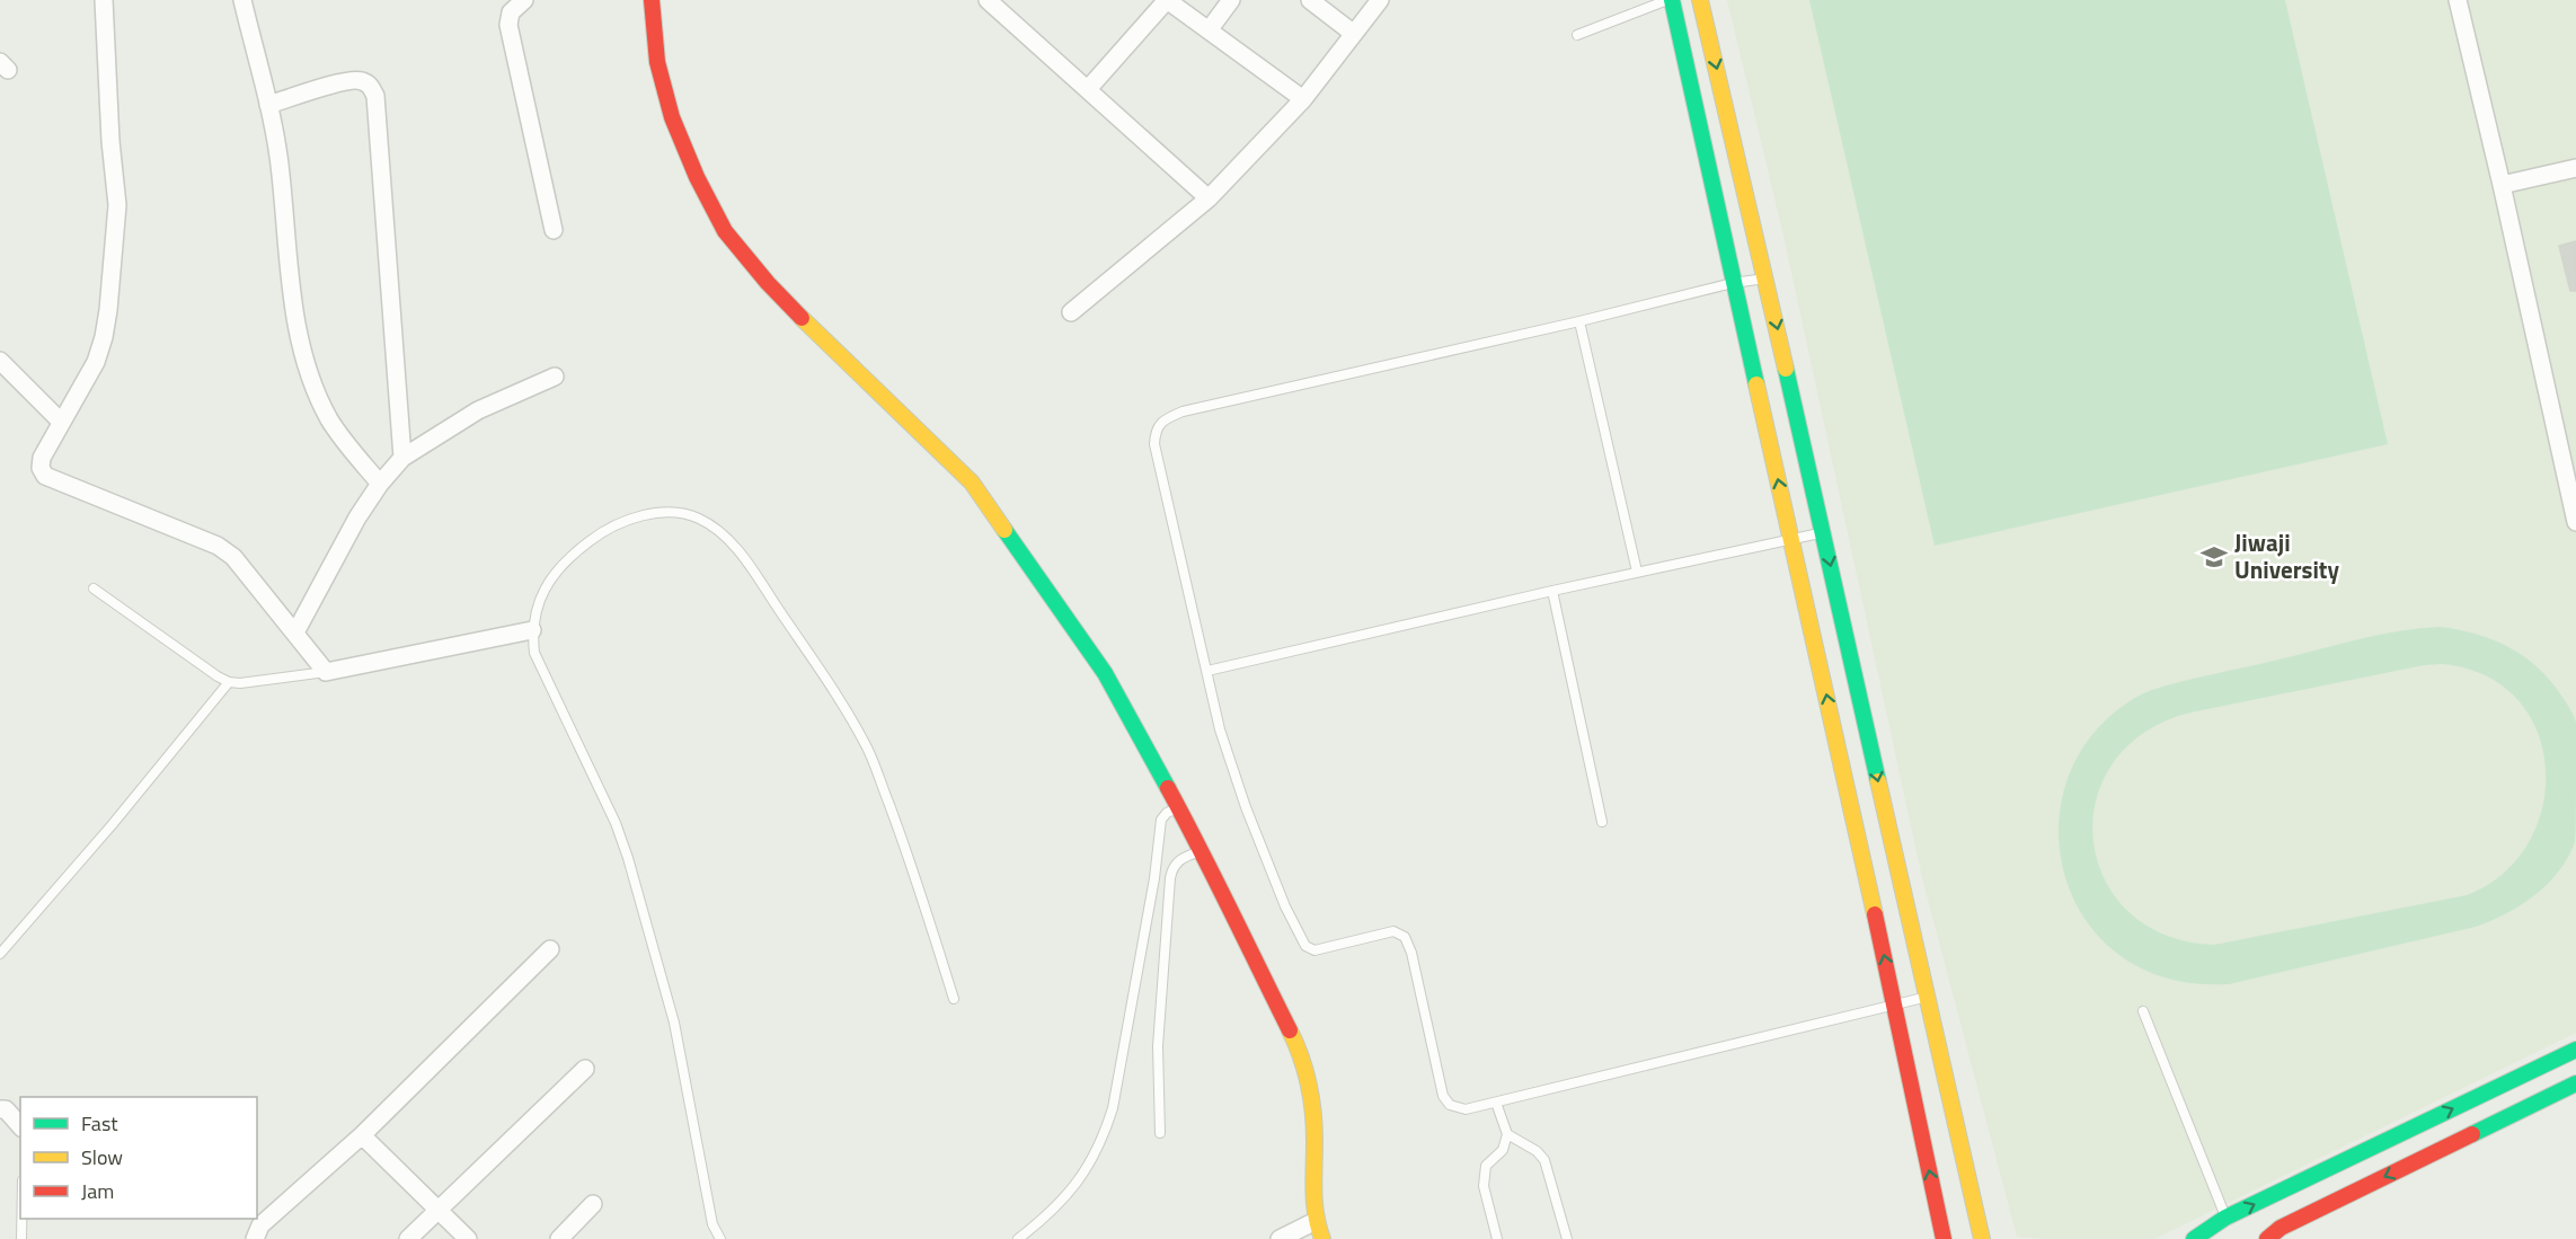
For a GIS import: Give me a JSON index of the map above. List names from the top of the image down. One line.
{"places":{"school or university":["Jiwaji University"]},"legend":["Fast","Slow","Jam"]}
